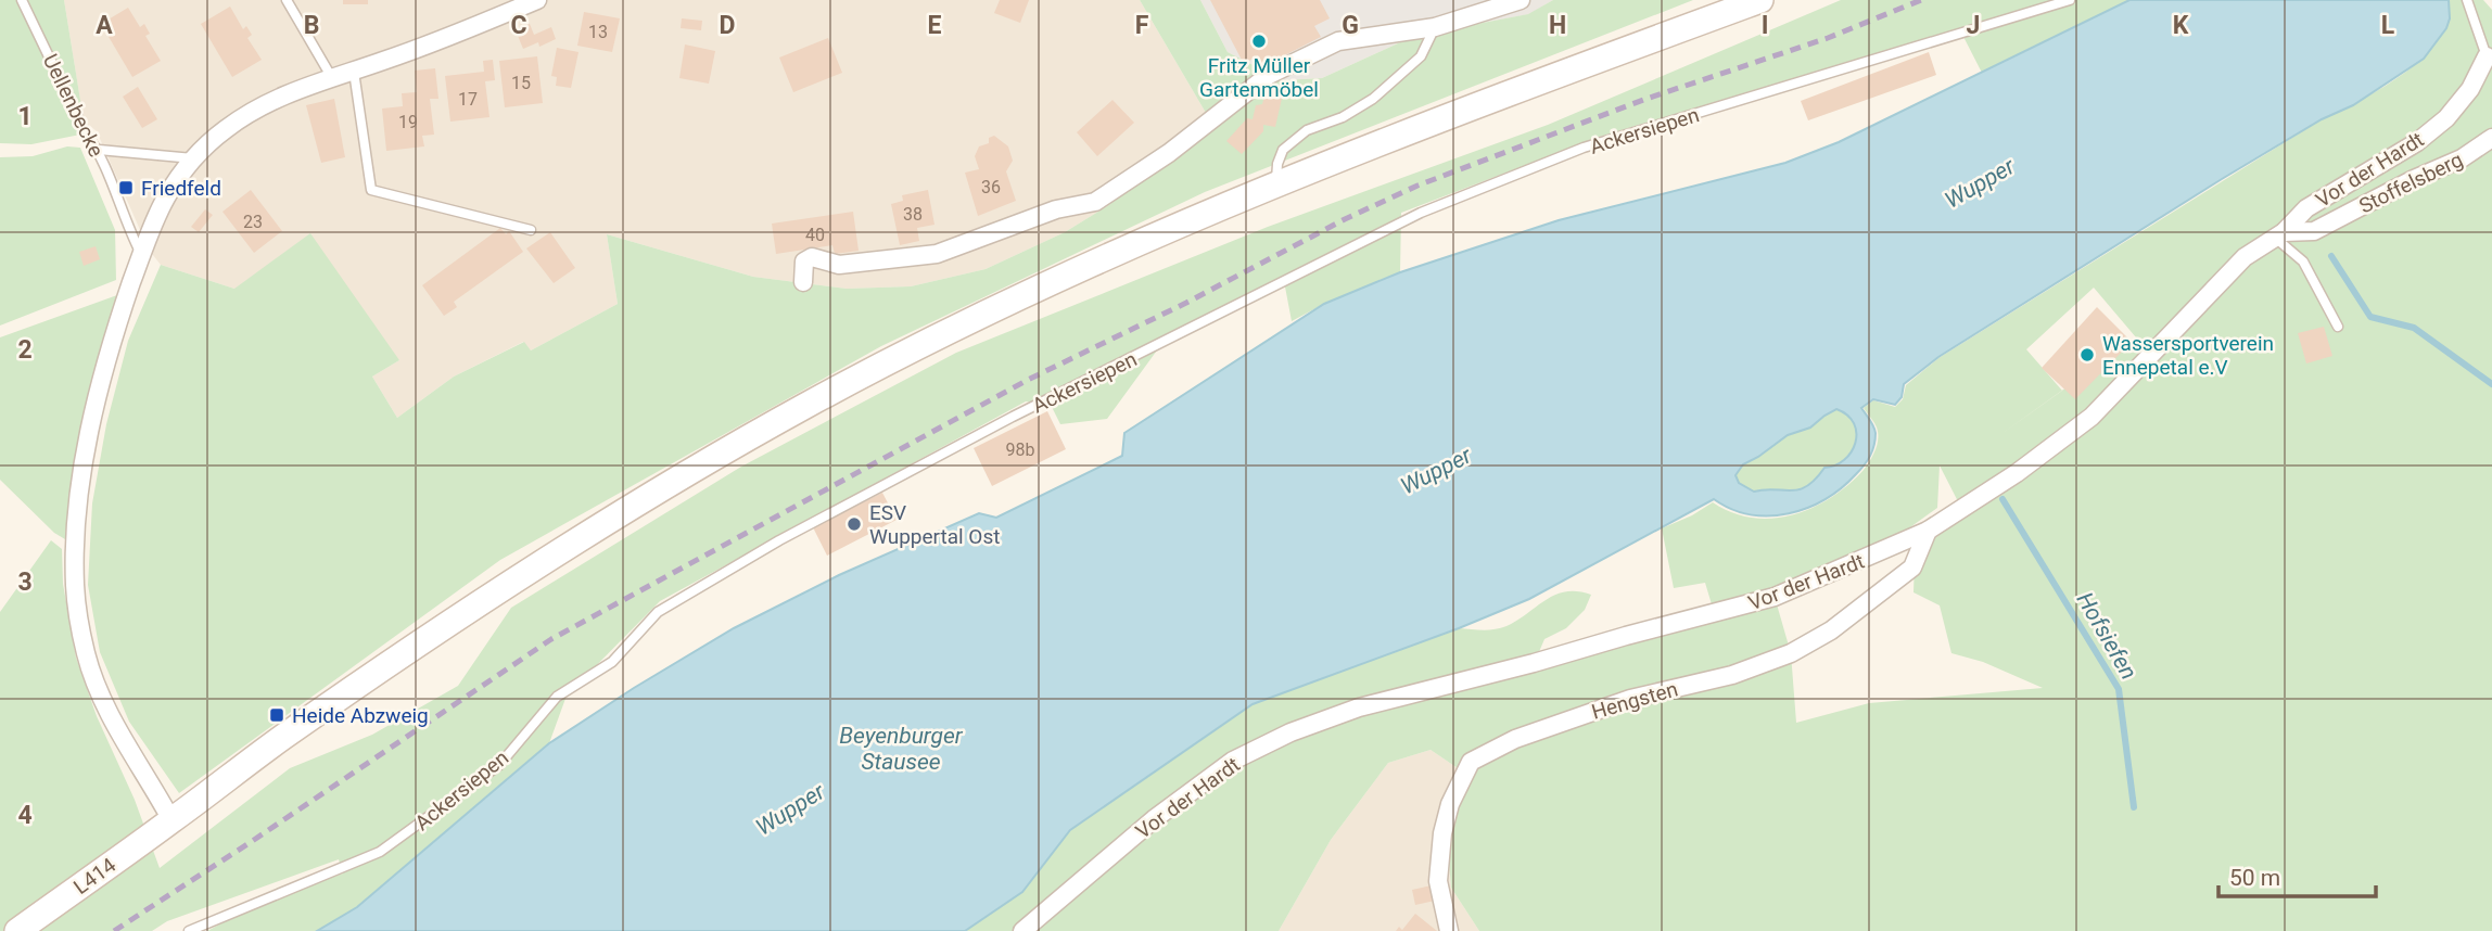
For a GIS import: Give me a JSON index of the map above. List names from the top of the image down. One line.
{"streets":{"main road":["L414"],"street":["Vor der Hardt","Stoffelsberg","Hengsten"],"lane":["Uellenbecke","Ackersiepen"]},"crossings":[["Vor der Hardt","Stoffelsberg"],["Vor der Hardt","Hengsten"]],"water":["Wupper","Hofsiefen","Beyenburger Stausee"],"places":{"other":["Fritz Müller Gartenmöbel","Wassersportverein Ennepetal e.V","ESV Wuppertal Ost"],"transit":["Friedfeld","Heide Abzweig"]},"house_numbers":["13","15","17","19","36","38","23","40","98b"],"scale_bar":"50 m","grid":{"columns":["A","B","C","D","E","F","G","H","I","J","K","L"],"rows":["1","2","3","4"]}}
